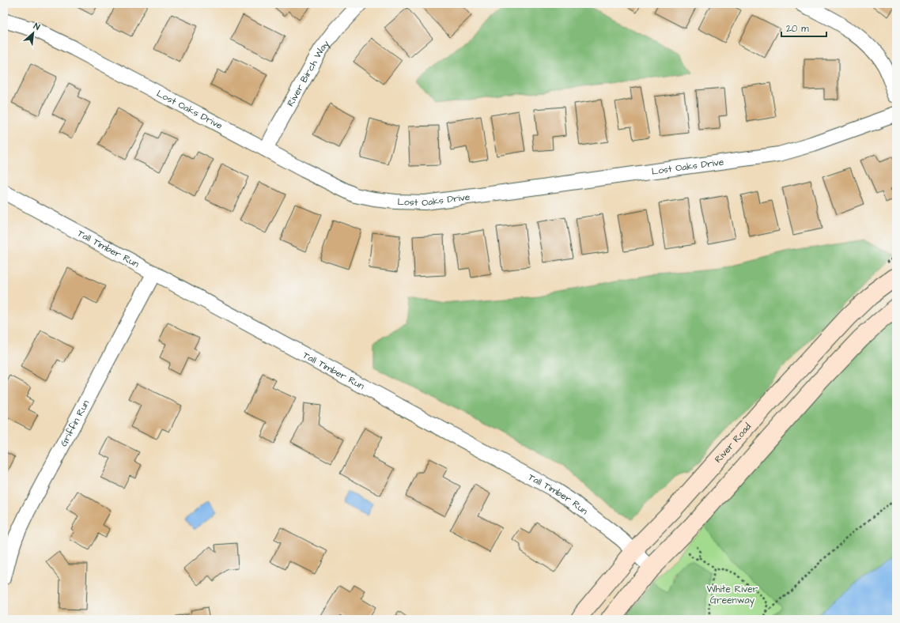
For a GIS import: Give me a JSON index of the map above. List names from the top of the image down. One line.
{"streets":{"main road":["River Road"],"street":["River Birch Way","Lost Oaks Drive","Tall Timber Run","Griffin Run"]},"crossings":[["River Birch Way","Lost Oaks Drive"],["Tall Timber Run","Griffin Run"],["Tall Timber Run","River Road"]],"parks":["White River Greenway"],"scale_bar":"20 m","north":"top right"}
